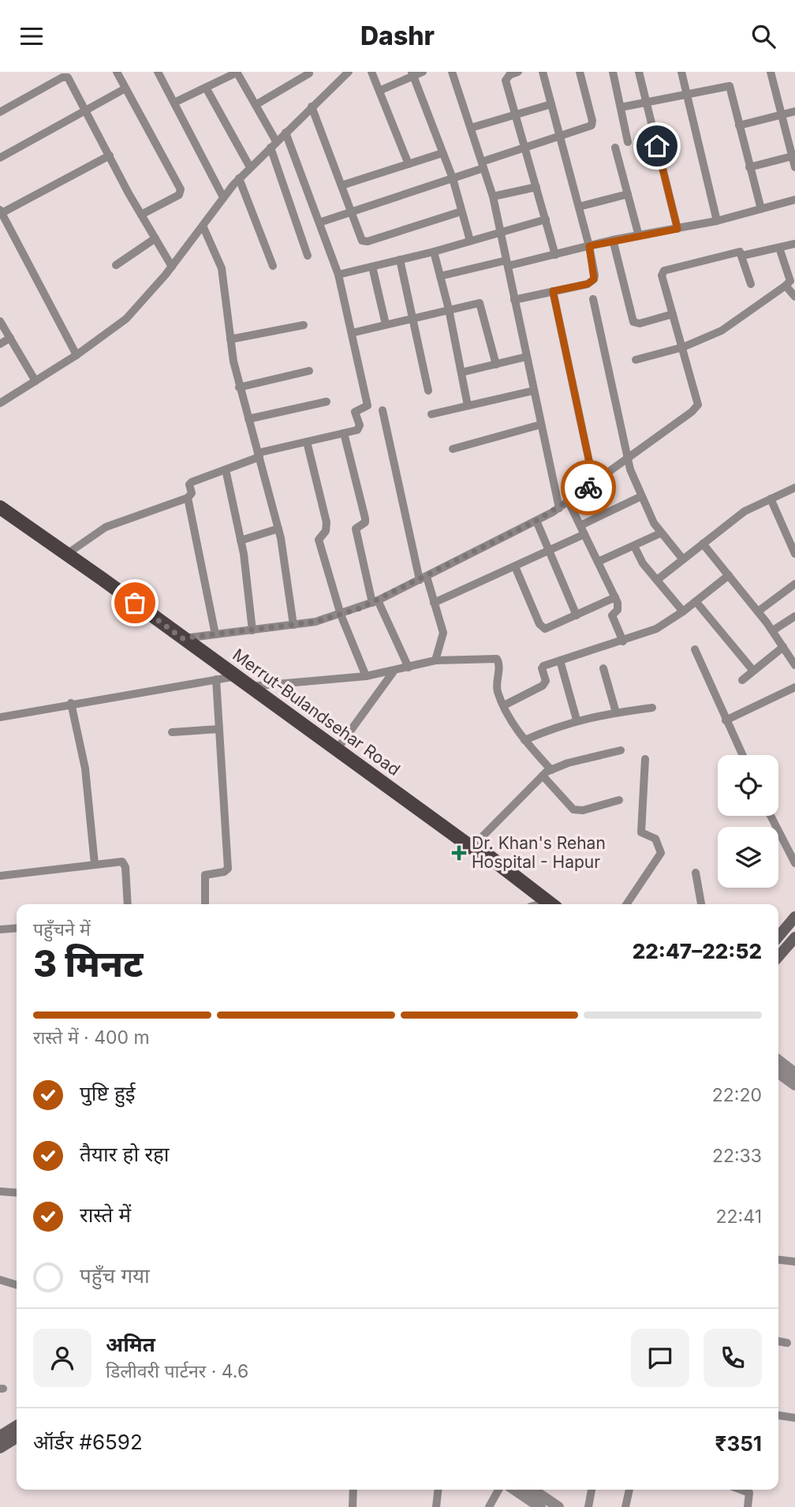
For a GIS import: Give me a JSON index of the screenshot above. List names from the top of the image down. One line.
{"streets":{"main road":["Merrut-Bulandsehar Road"]},"places":{"health":["Dr. Khan's Rehan Hospital - Hapur"]},"page":{"header":"Dashr","heading":["3 मिनट","पहुँचने में","22:47–22:52"],"panel":["अमित","डिलीवरी पार्टनर · 4.6","ऑर्डर #6592","₹351"],"bar":"रास्ते में · 400 m","list":[["पुष्टि हुई","22:20"],["तैयार हो रहा","22:33"],["रास्ते में","22:41"],"पहुँच गया"]}}
